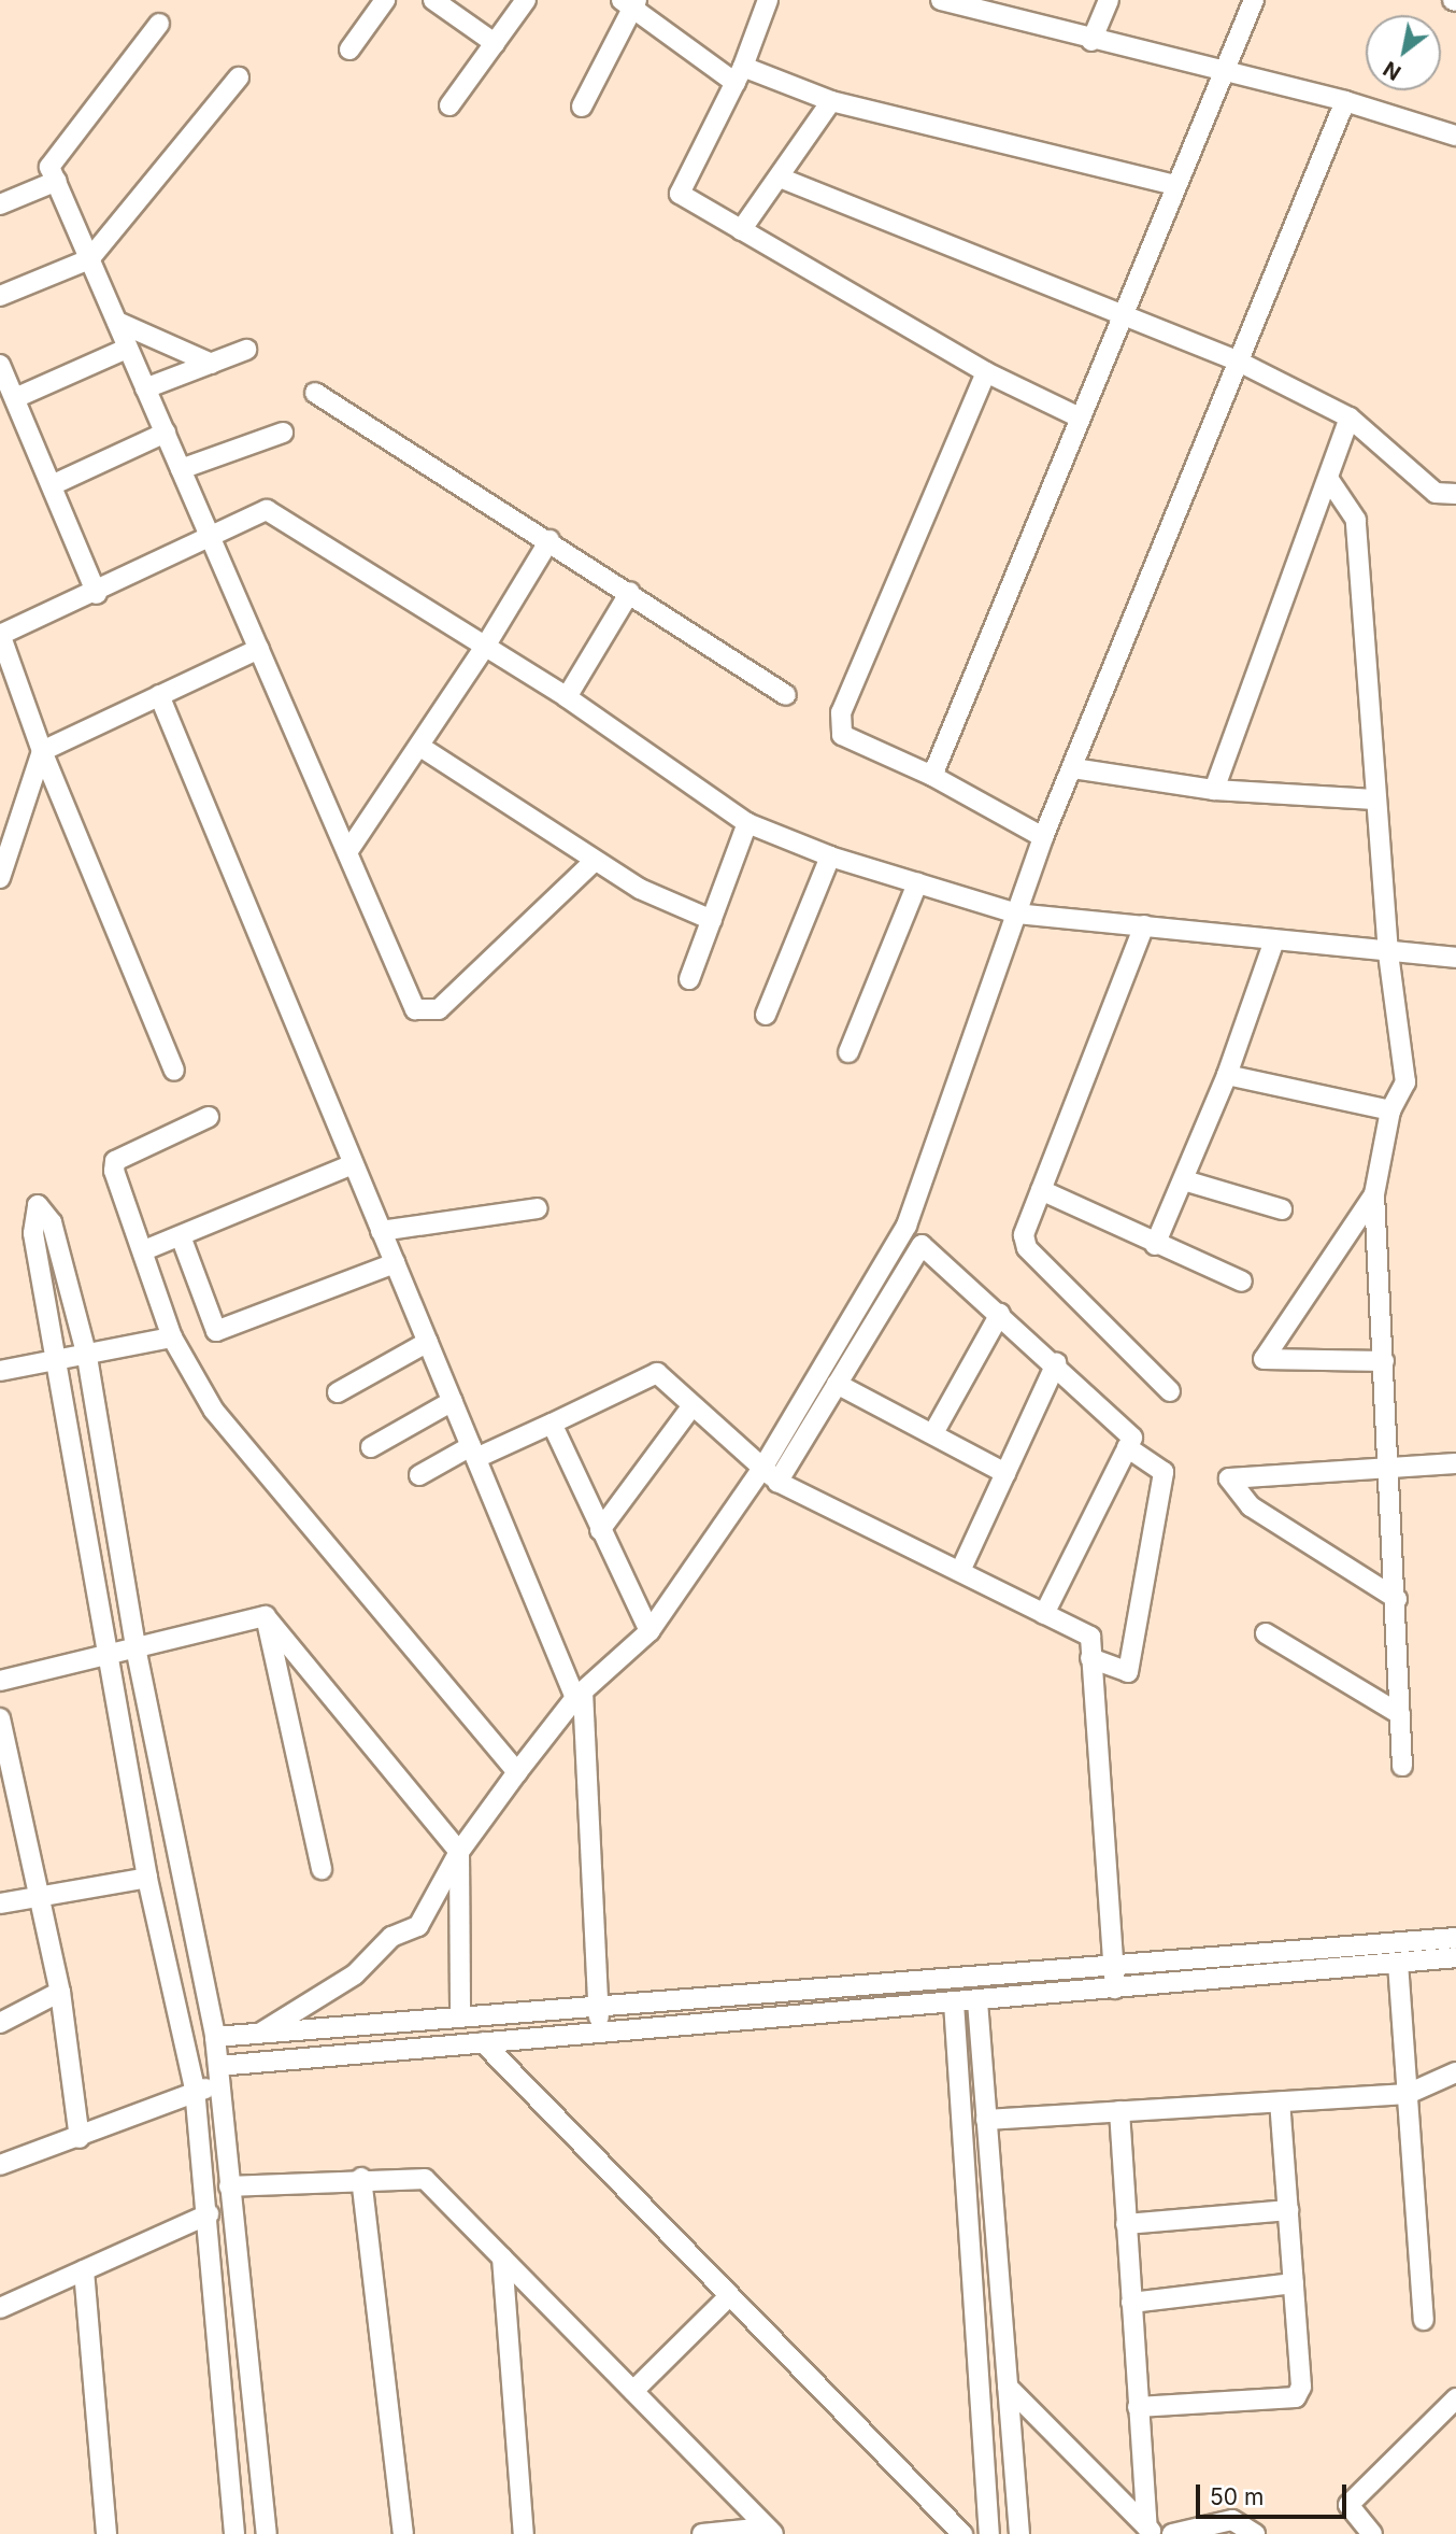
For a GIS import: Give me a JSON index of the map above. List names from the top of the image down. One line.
{"scale_bar":"50 m","north":"bottom left"}
